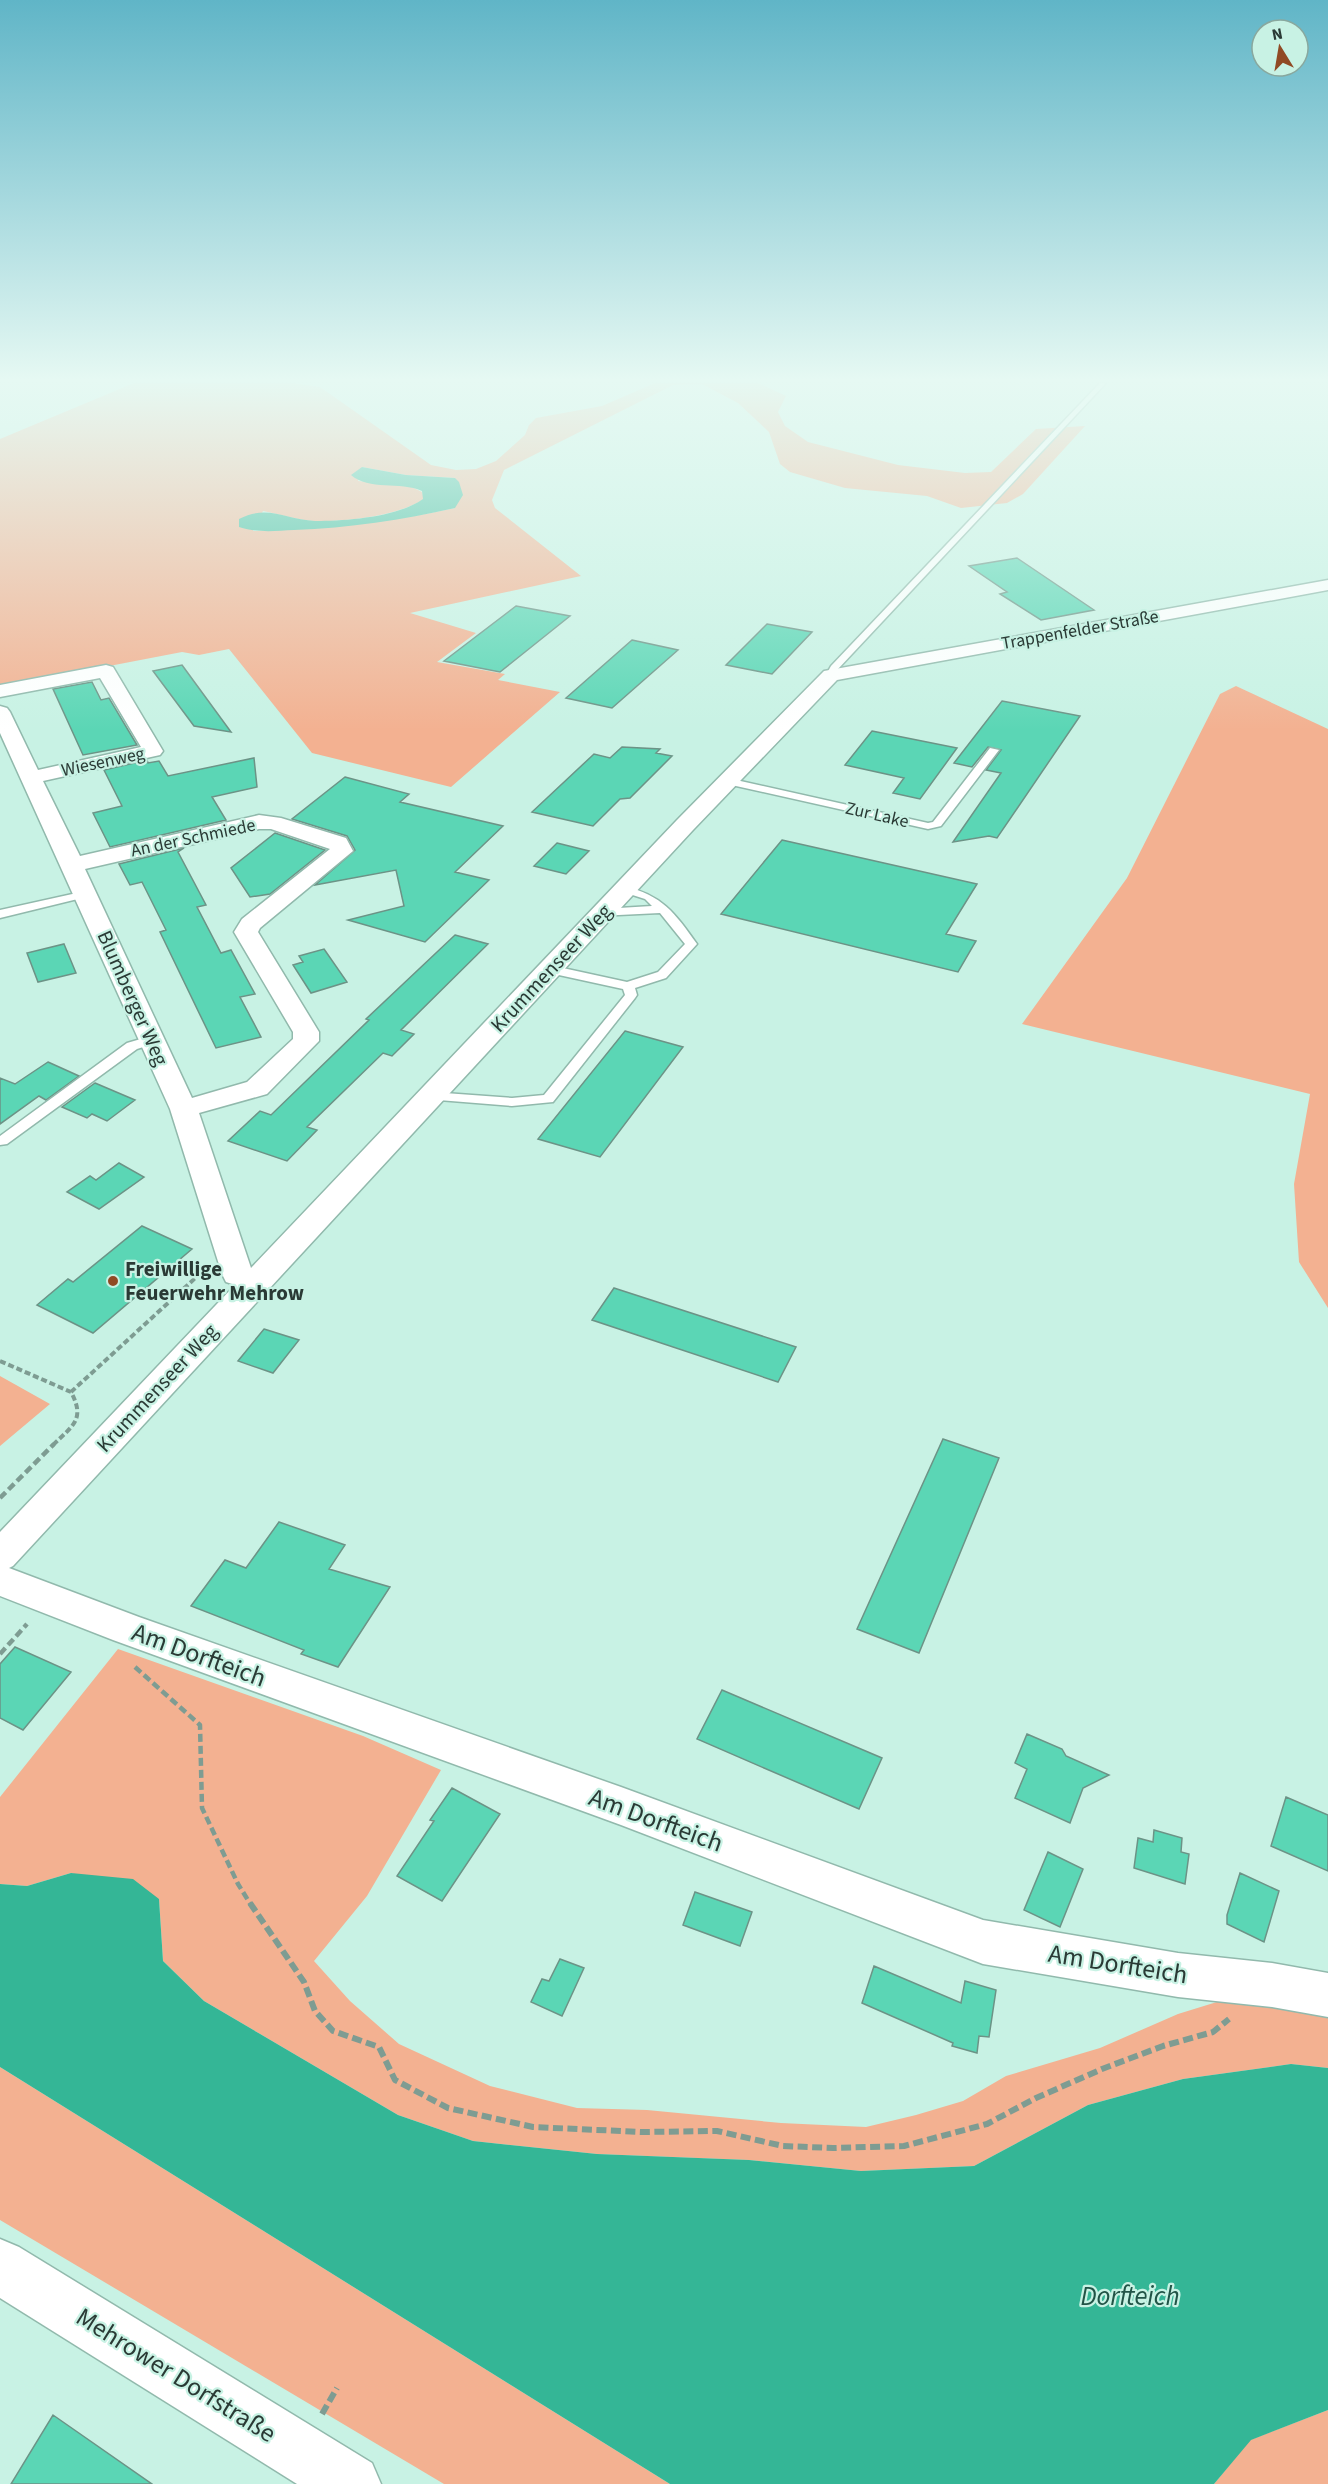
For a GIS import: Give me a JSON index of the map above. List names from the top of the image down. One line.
{"streets":{"main road":["Mehrower Dorfstraße"],"street":["Trappenfelder Straße","Wiesenweg","An der Schmiede","Krummenseer Weg","Blumberger Weg","Am Dorfteich"],"lane":["Zur Lake"]},"crossings":[["Trappenfelder Straße","Krummenseer Weg"],["Wiesenweg","Blumberger Weg"],["Zur Lake","Krummenseer Weg"],["An der Schmiede","Blumberger Weg"],["Krummenseer Weg","Blumberger Weg"]],"water":["Dorfteich"],"places":["Freiwillige Feuerwehr Mehrow"],"north":"top"}
